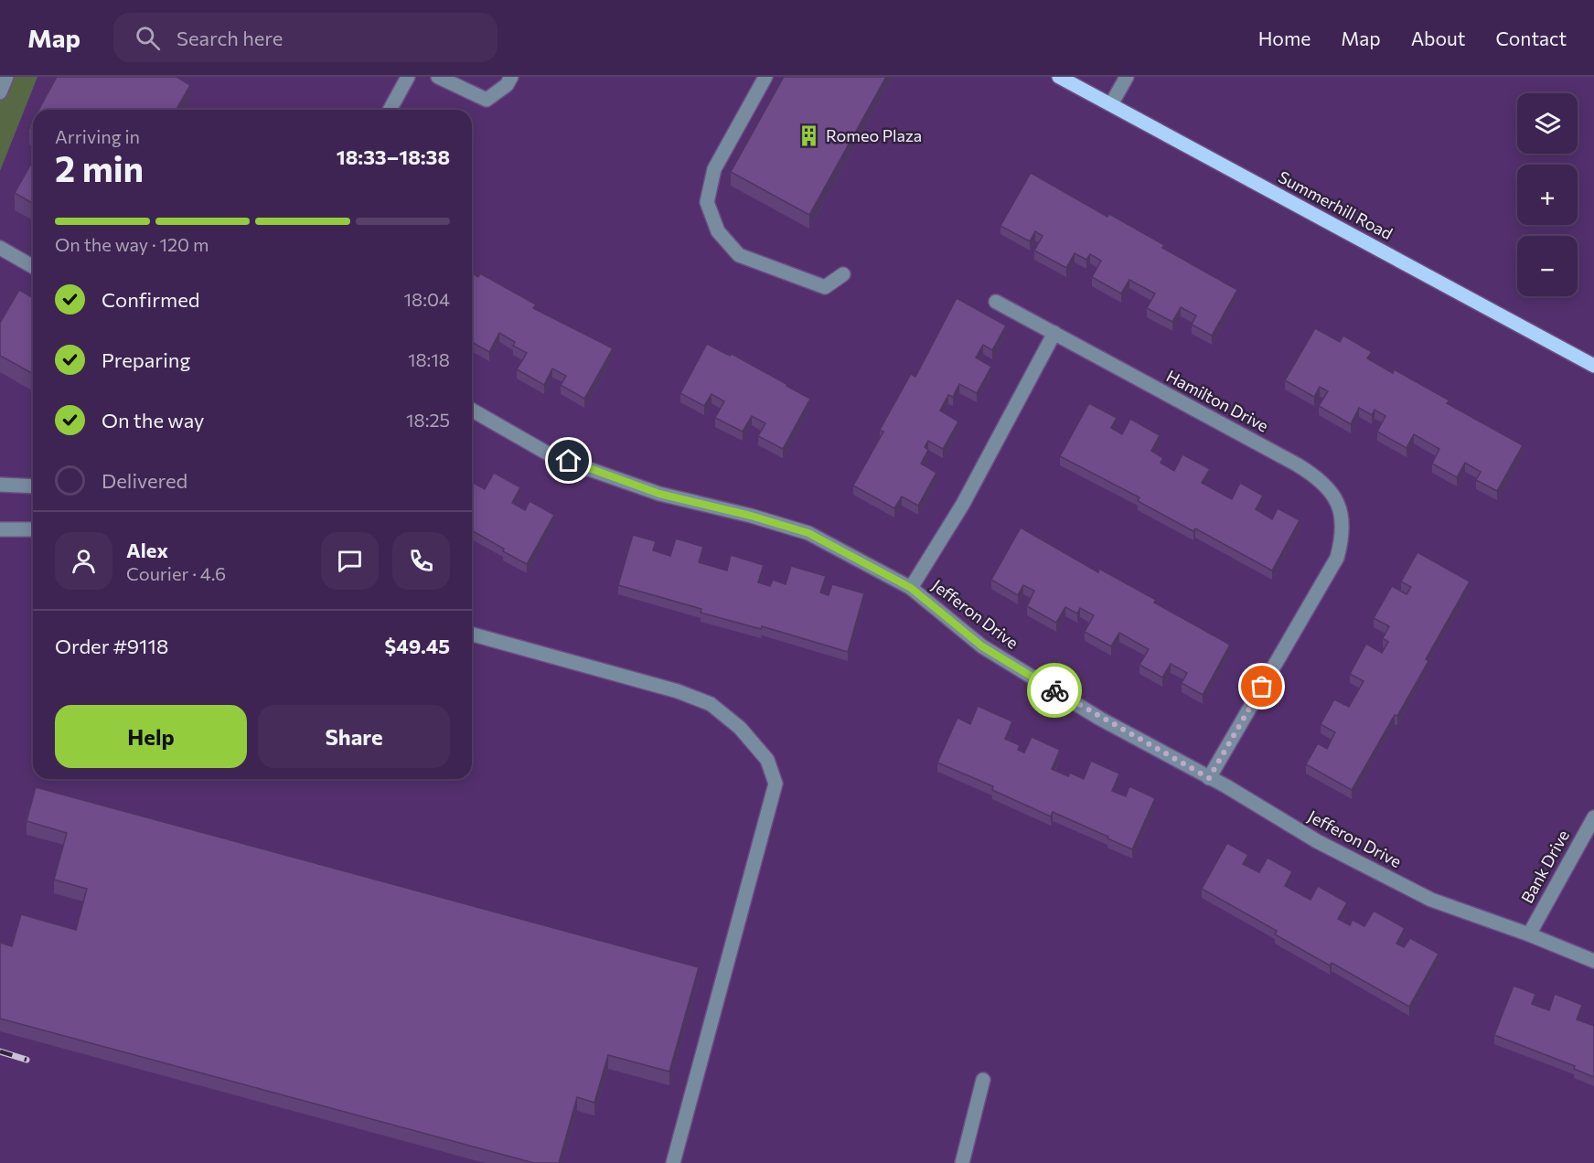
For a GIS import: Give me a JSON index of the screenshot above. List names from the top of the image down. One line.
{"streets":{"main road":["Summerhill Road"],"street":["Hamilton Drive","Jefferon Drive","Bank Drive"]},"crossings":[["Hamilton Drive","Jefferon Drive"],["Jefferon Drive","Bank Drive"]],"places":{"building":["Romeo Plaza"]},"page":{"header":"Map","search":"Search here","nav":["Home","Map","About","Contact"],"map_buttons":["+","−"],"heading":["2 min","Arriving in","18:33–18:38"],"panel":["Alex","Courier · 4.6","Order #9118","$49.45"],"bar":"On the way · 120 m","list":[["Confirmed","18:04"],["Preparing","18:18"],["On the way","18:25"],"Delivered"],"buttons":["Help","Share"]}}
